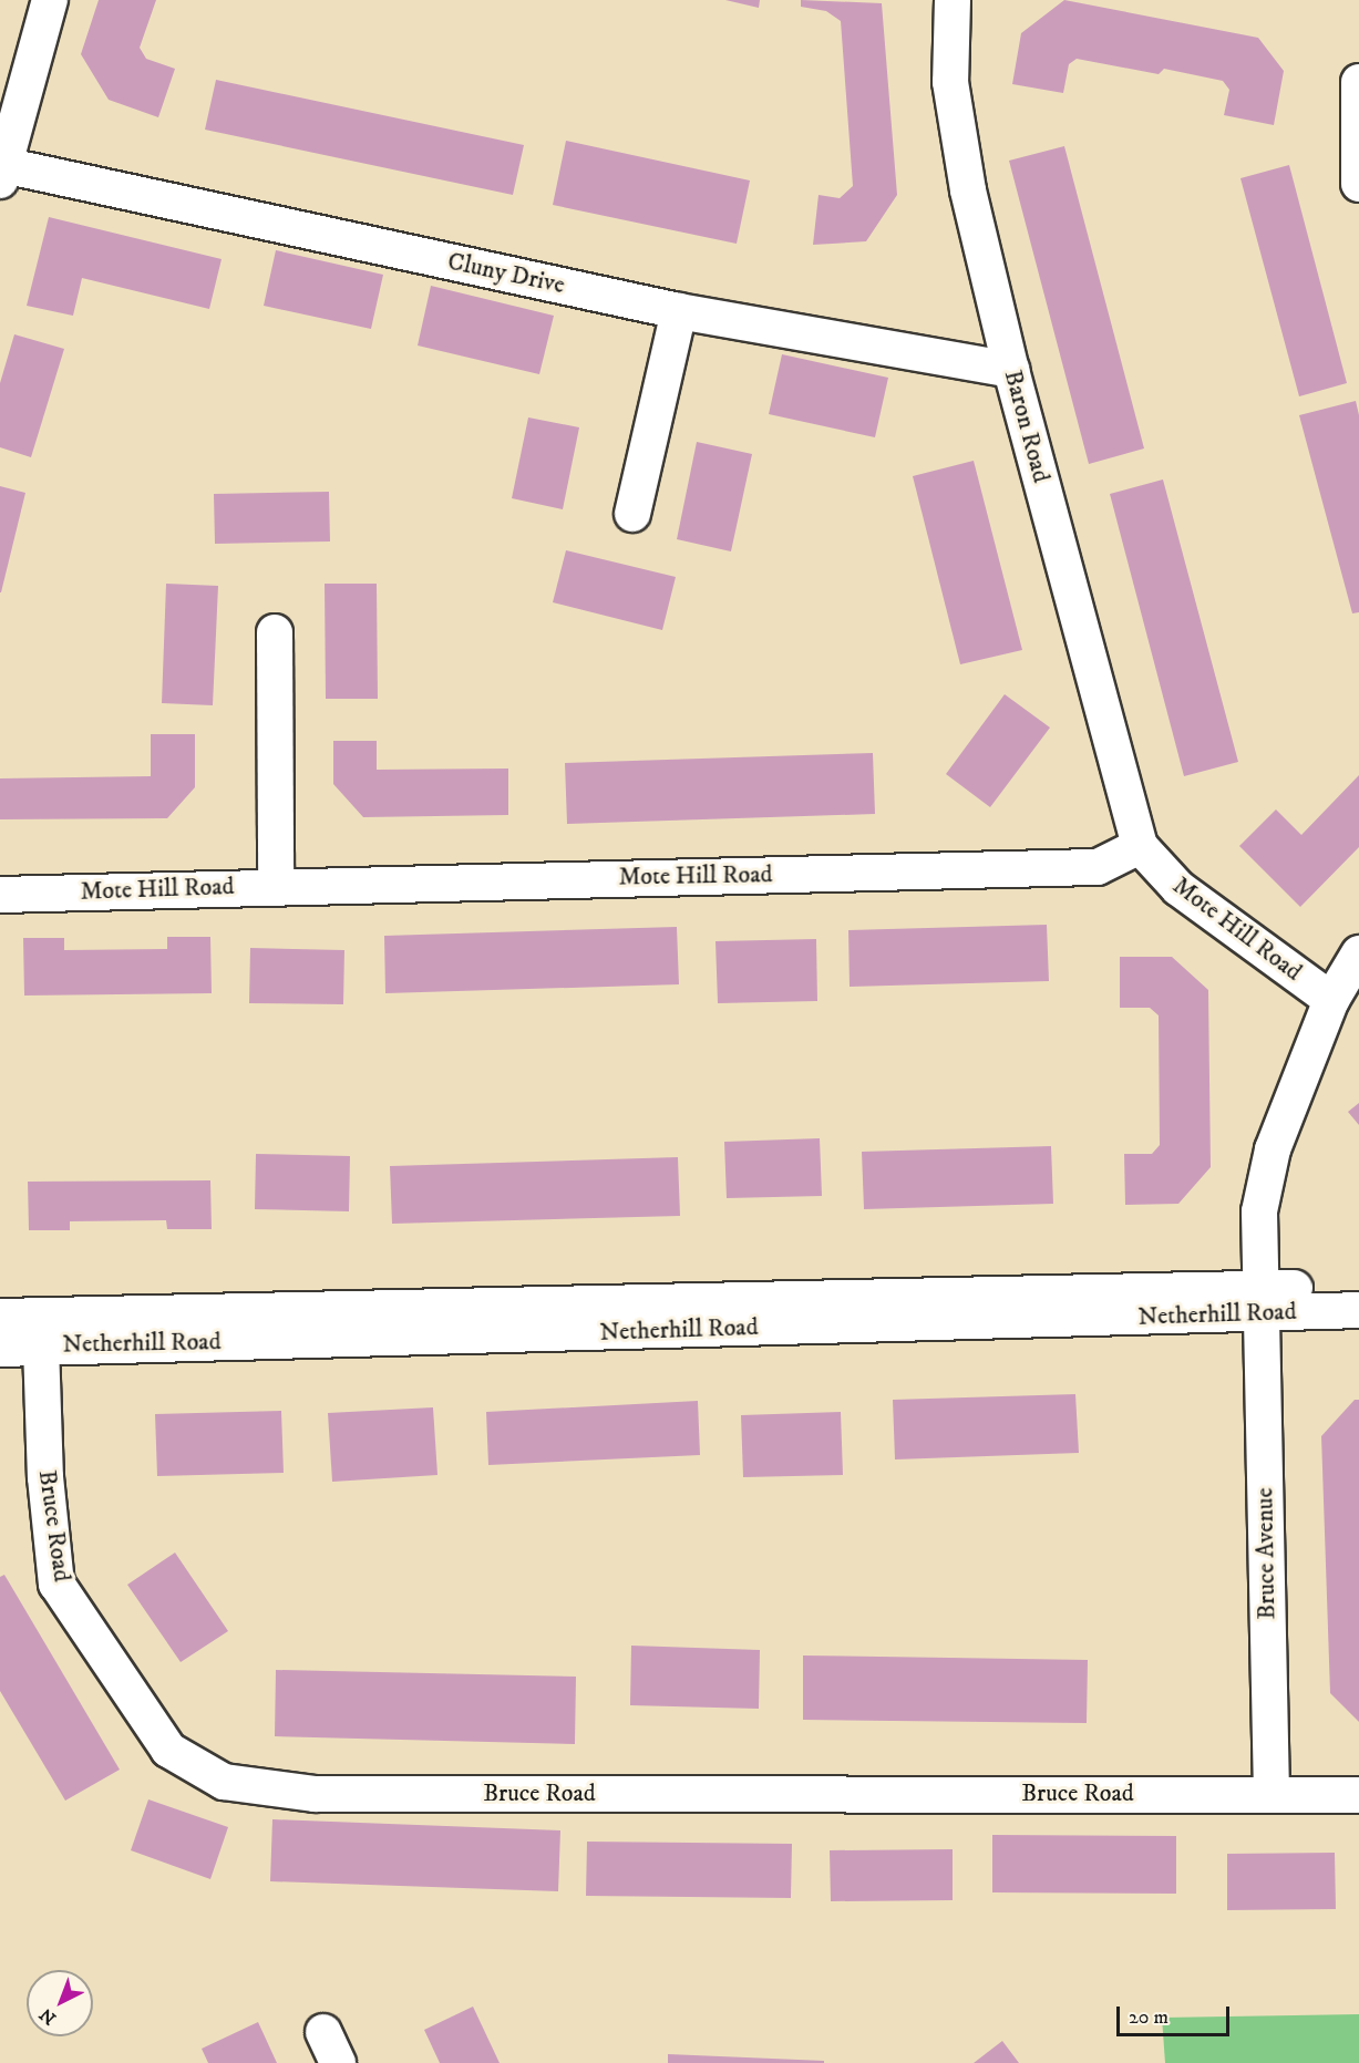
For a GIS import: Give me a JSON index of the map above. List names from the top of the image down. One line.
{"streets":{"street":["Cluny Drive","Baron Road","Mote Hill Road","Netherhill Road","Bruce Road","Bruce Avenue"]},"crossings":[["Cluny Drive","Baron Road"],["Baron Road","Mote Hill Road"],["Mote Hill Road","Bruce Avenue"],["Netherhill Road","Bruce Road"],["Netherhill Road","Bruce Avenue"],["Bruce Road","Bruce Avenue"]],"scale_bar":"20 m","north":"bottom left"}
